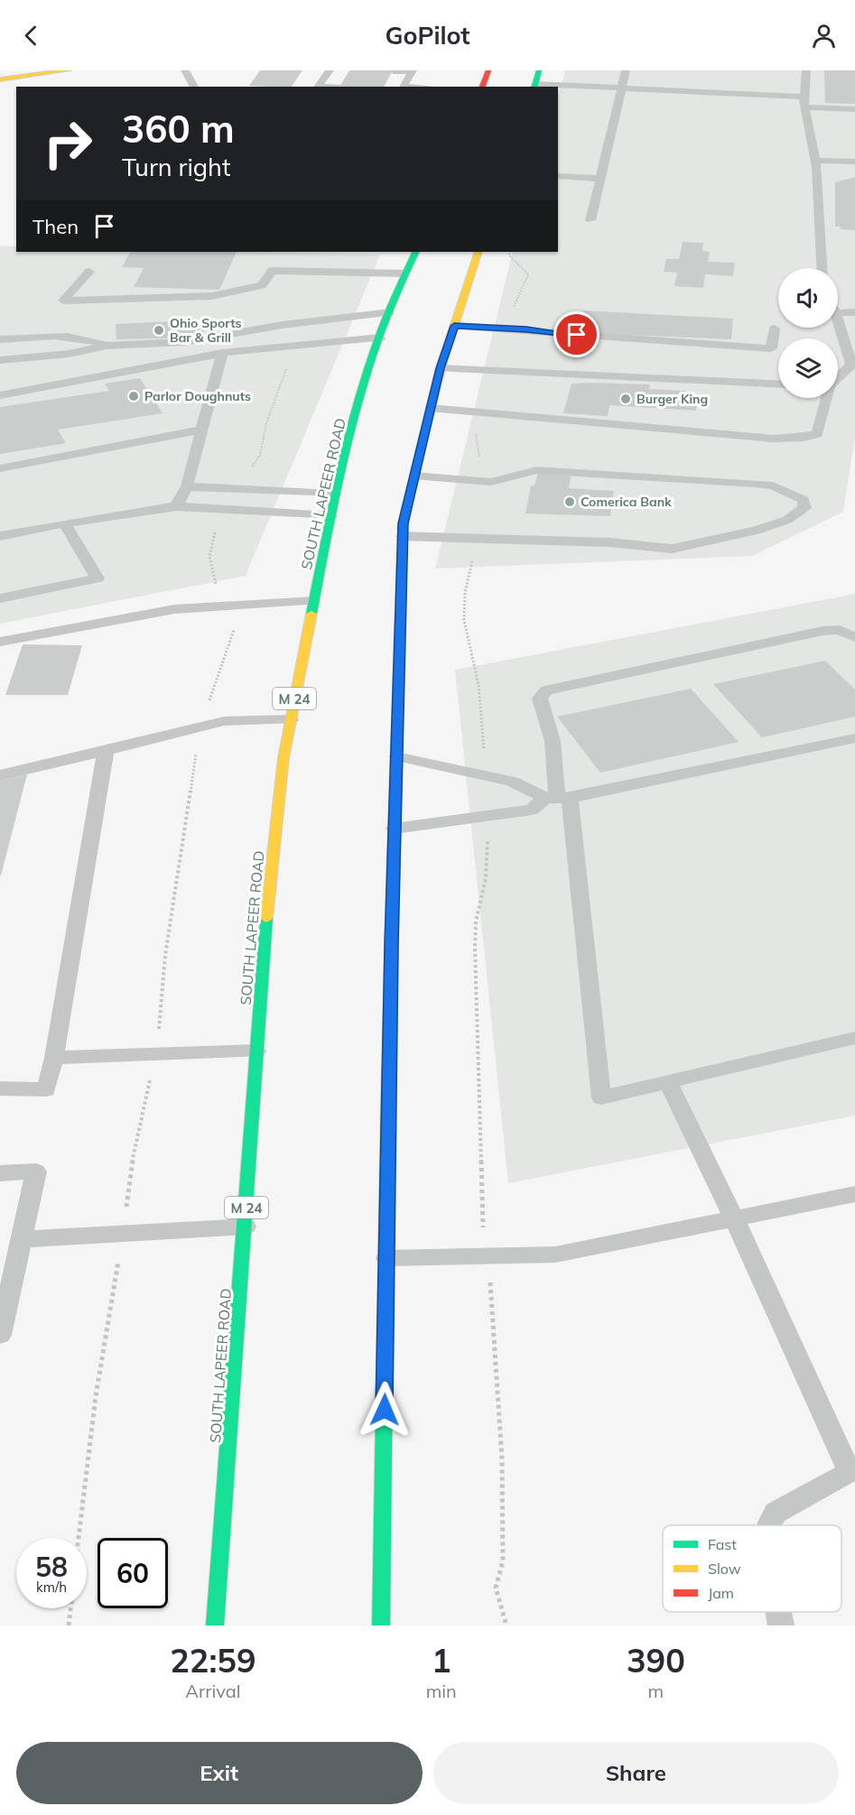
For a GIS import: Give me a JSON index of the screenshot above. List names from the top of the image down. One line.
{"streets":{"main road":["SOUTH LAPEER ROAD","M 24"]},"places":["Ohio Sports Bar & Grill","Parlor Doughnuts","Burger King","Comerica Bank"],"legend":["Fast","Slow","Jam"],"page":{"header":"GoPilot","turn":["360 m","Turn right"],"then":"Then","speed":"58 km/h","limit":"60","eta":["22:59","Arrival","1","min","390","m"],"buttons":["Exit","Share"]}}
